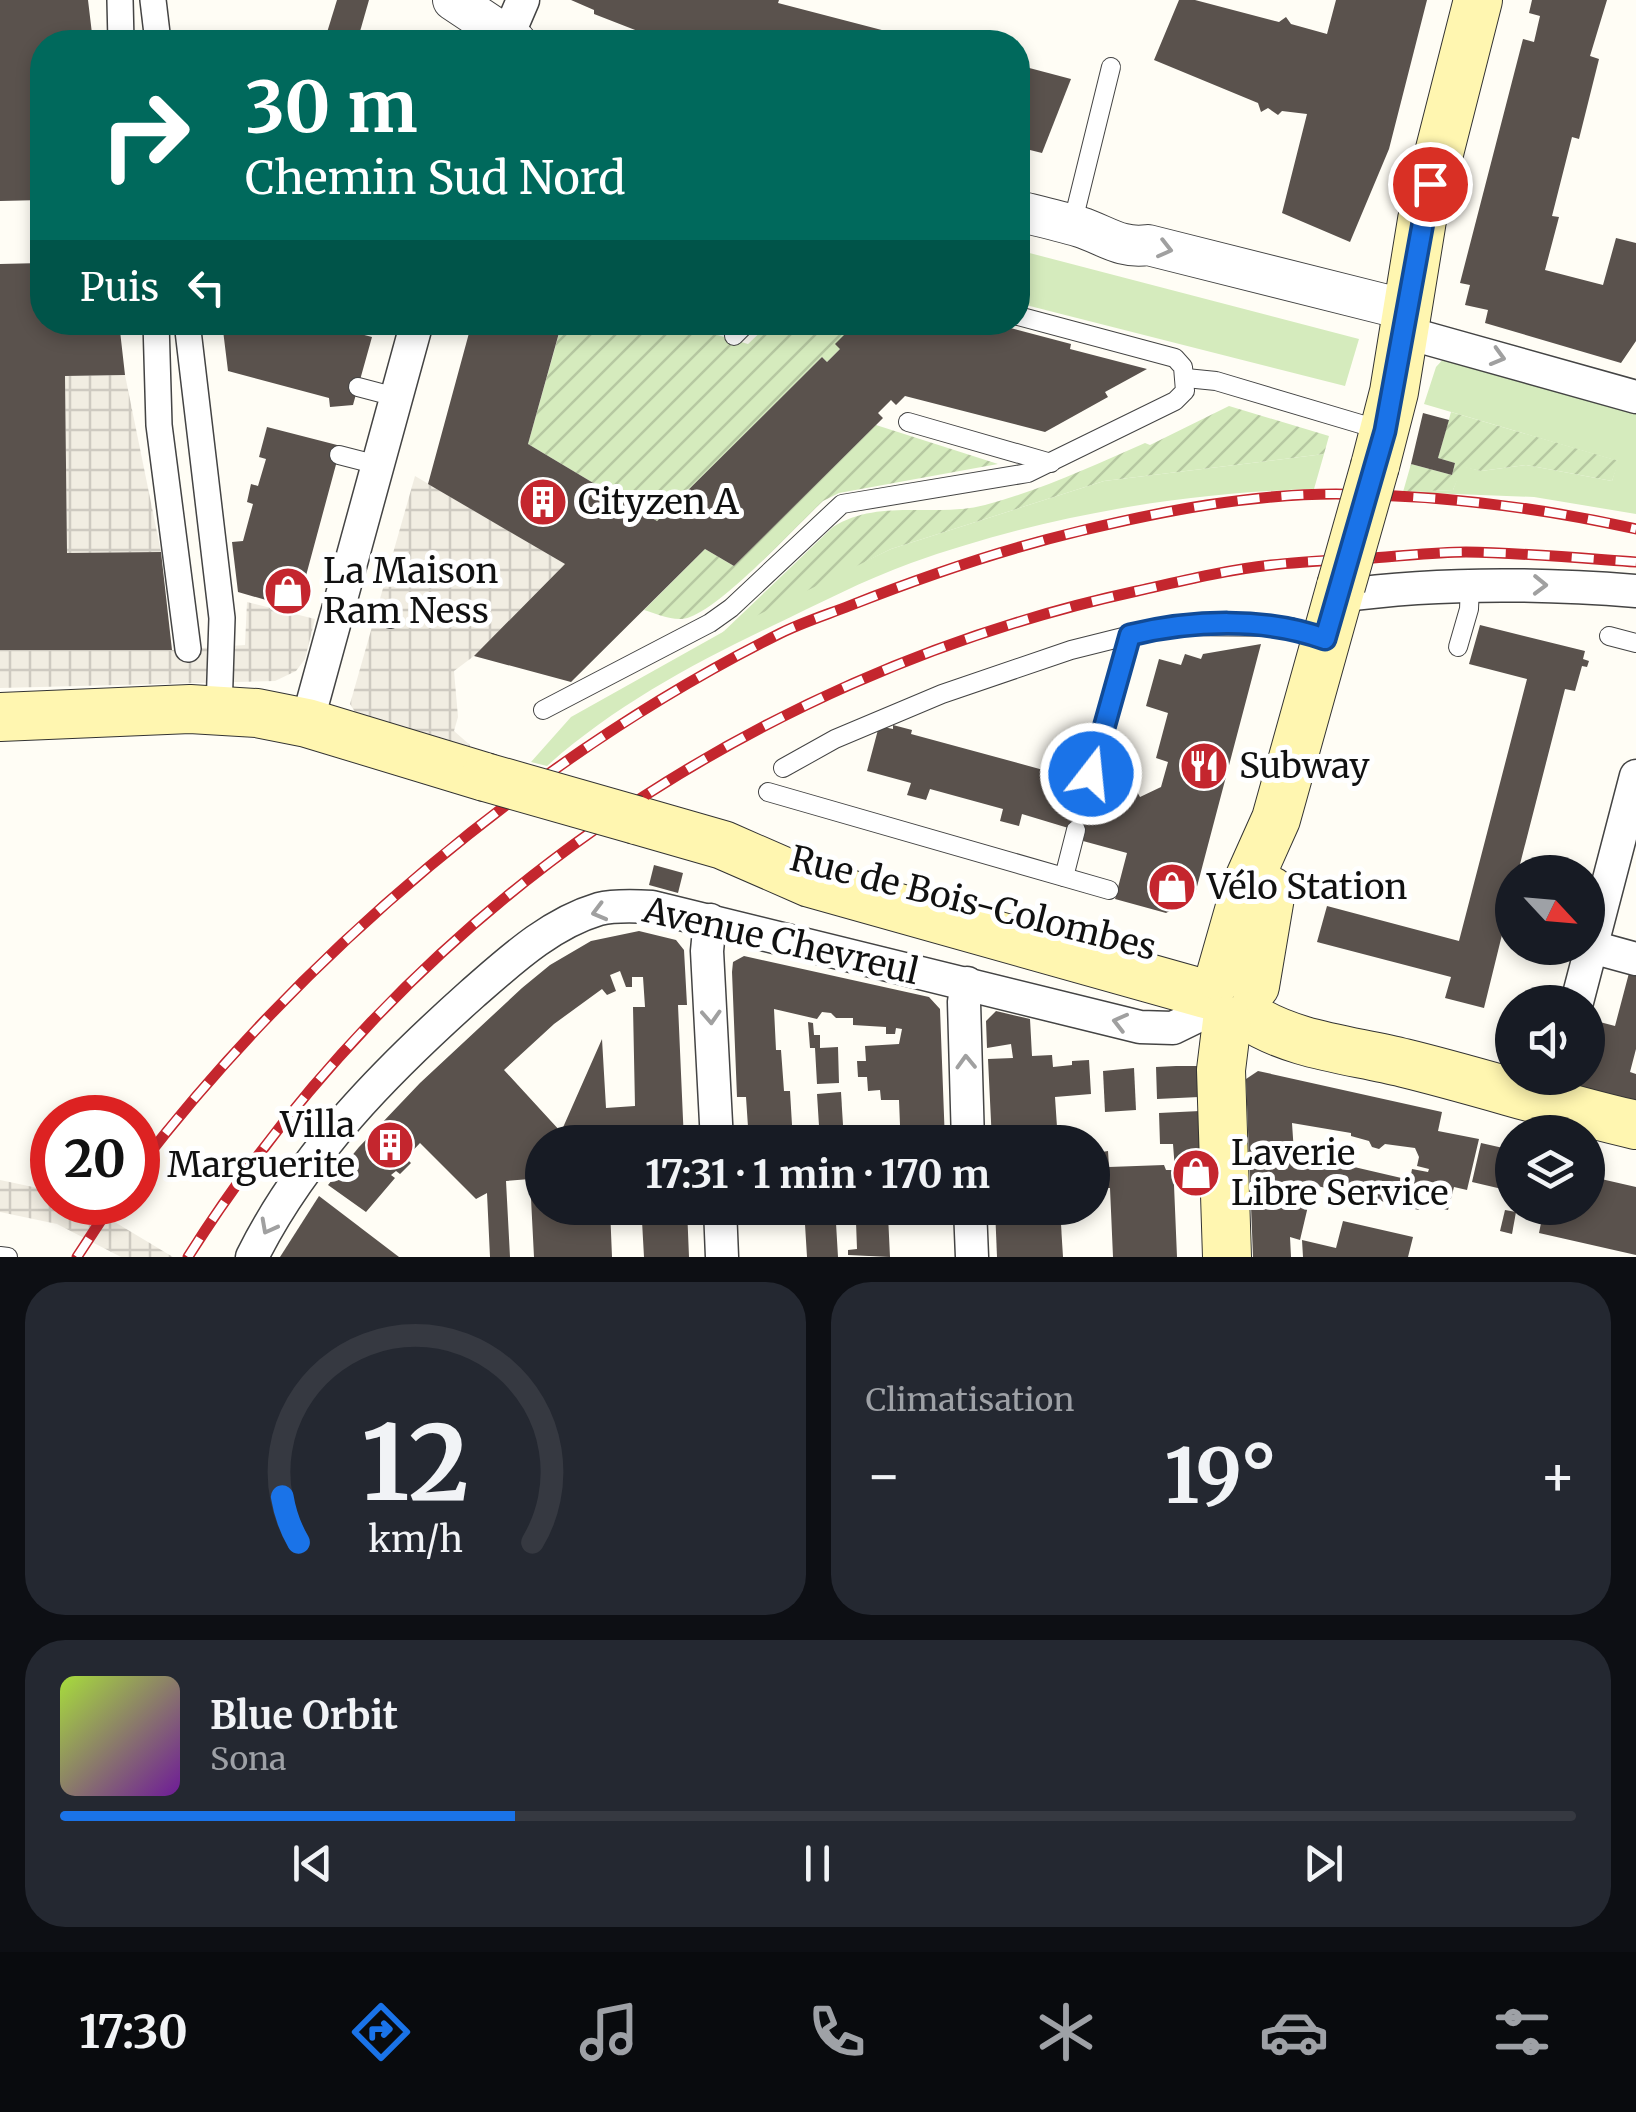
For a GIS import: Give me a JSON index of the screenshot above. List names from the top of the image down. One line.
{"streets":{"main road":["Rue de Bois-Colombes"],"street":["Avenue Chevreul"]},"crossings":[["Rue de Bois-Colombes","Avenue Chevreul"]],"one_way":["Avenue Chevreul"],"places":{"building":["Cityzen A","Villa Marguerite"],"shop":["La Maison Ram Ness","Vélo Station","Laverie Libre Service"],"restaurant":["Subway"]},"north":"bottom right","page":{"turn":["30 m","Chemin Sud Nord"],"then":"Puis","limit":"20","trip":"17:31 · 1 min · 170 m","tile":"Climatisation","heat":["−","19°","+"],"song":["Blue Orbit","Sona"],"tabs":"17:30","gauge":["12","km/h"]}}
